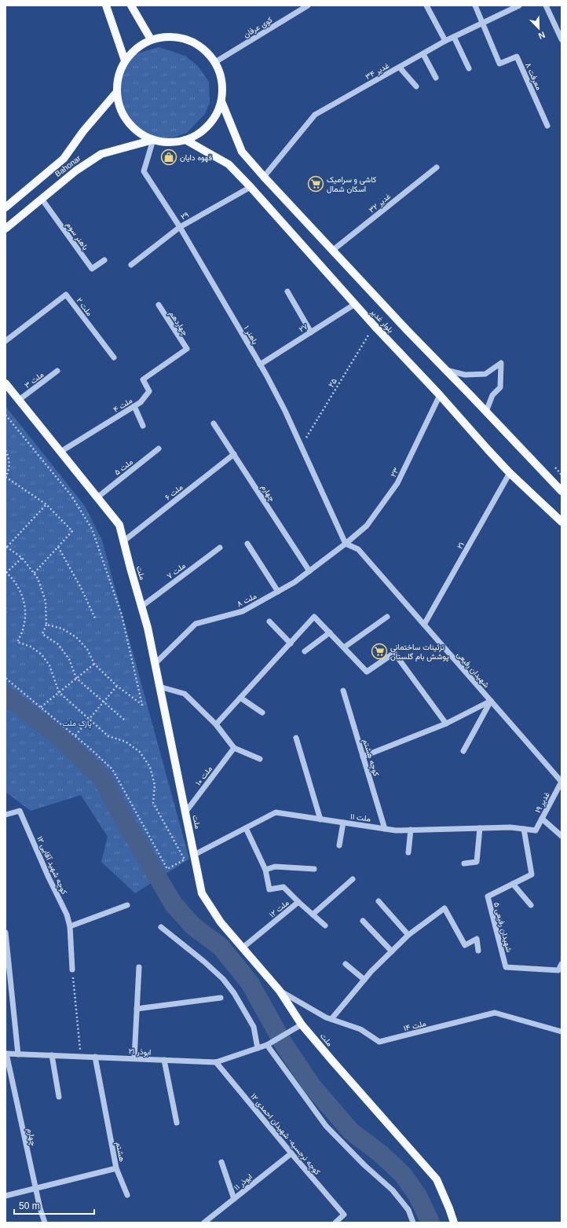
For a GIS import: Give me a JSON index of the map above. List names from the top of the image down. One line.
{"streets":{"main road":["Bahonar","بلوار غدیر","ملت"],"street":["کوی عرفان","۳۴ غدیر","معرفت ۸","۳۲ غدیر","۲۹","باهنر سوم","۲ ملت","چهاردهم","۲۷","باهنر ۱","۳ ملت","۴ ملت","۵ ملت","۲۳","۶ ملت","چهارم","۲۱","۷ ملت","۸ ملت","شهیدان رفیعی","کوچه هشتم","ملت ۱۰","۱۹ غدیر","۱۱ ملت","کوچه شهید آقایی ۱۲","۱۲ ملت","۵ شهیدان رفیعی","۱۴ ملت","۲۱ ابوذر","کوچه نرجسیه- شهیدان احمدی ۱۲","هشتم","ابوذر ۱۱"],"path":["۲۵"]},"crossings":[["کوی عرفان","Bahonar"],["کوی عرفان","بلوار غدیر"],["کوی عرفان","باهنر ۱"],["۳۴ غدیر","معرفت ۸"],["۳۴ غدیر","بلوار غدیر"],["Bahonar","باهنر سوم"],["Bahonar","بلوار غدیر"],["Bahonar","باهنر ۱"],["۳۲ غدیر","بلوار غدیر"],["۲۹","بلوار غدیر"],["۲۹","باهنر ۱"],["بلوار غدیر","۲۷"],["بلوار غدیر","باهنر ۱"],["بلوار غدیر","۲۵"],["بلوار غدیر","۲۳"],["بلوار غدیر","۲۱"],["چهاردهم","۴ ملت"],["۲۷","باهنر ۱"],["باهنر ۱","۲۵"],["باهنر ۱","۲۳"],["باهنر ۱","۸ ملت"],["باهنر ۱","شهیدان رفیعی"],["۳ ملت","ملت"],["۴ ملت","ملت"],["۵ ملت","ملت"],["۲۳","۸ ملت"],["۲۳","شهیدان رفیعی"],["۶ ملت","چهارم"],["۶ ملت","ملت"],["چهارم","۸ ملت"],["چهارم","۲۱ ابوذر"],["چهارم","هشتم"],["۲۱","شهیدان رفیعی"],["۷ ملت","ملت"],["ملت","۸ ملت"],["ملت","ملت ۱۰"],["ملت","۱۱ ملت"],["ملت","۱۲ ملت"],["ملت","۱۴ ملت"],["ملت","۲۱ ابوذر"],["۸ ملت","شهیدان رفیعی"],["شهیدان رفیعی","۱۹ غدیر"],["کوچه هشتم","۱۱ ملت"],["۱۹ غدیر","۱۱ ملت"],["۱۱ ملت","۵ شهیدان رفیعی"],["۲۱ ابوذر","کوچه نرجسیه- شهیدان احمدی ۱۲"],["۲۱ ابوذر","هشتم"],["کوچه نرجسیه- شهیدان احمدی ۱۲","ابوذر ۱۱"]],"parks":["پارک ملت"],"places":{"shop":["قهوه دایان"],"supermarket":["کاشی و سرامیک اسکان شمال","تزئینات ساختمانی پوشش بام گلستان"]},"scale_bar":"50 m","north":"bottom right"}
